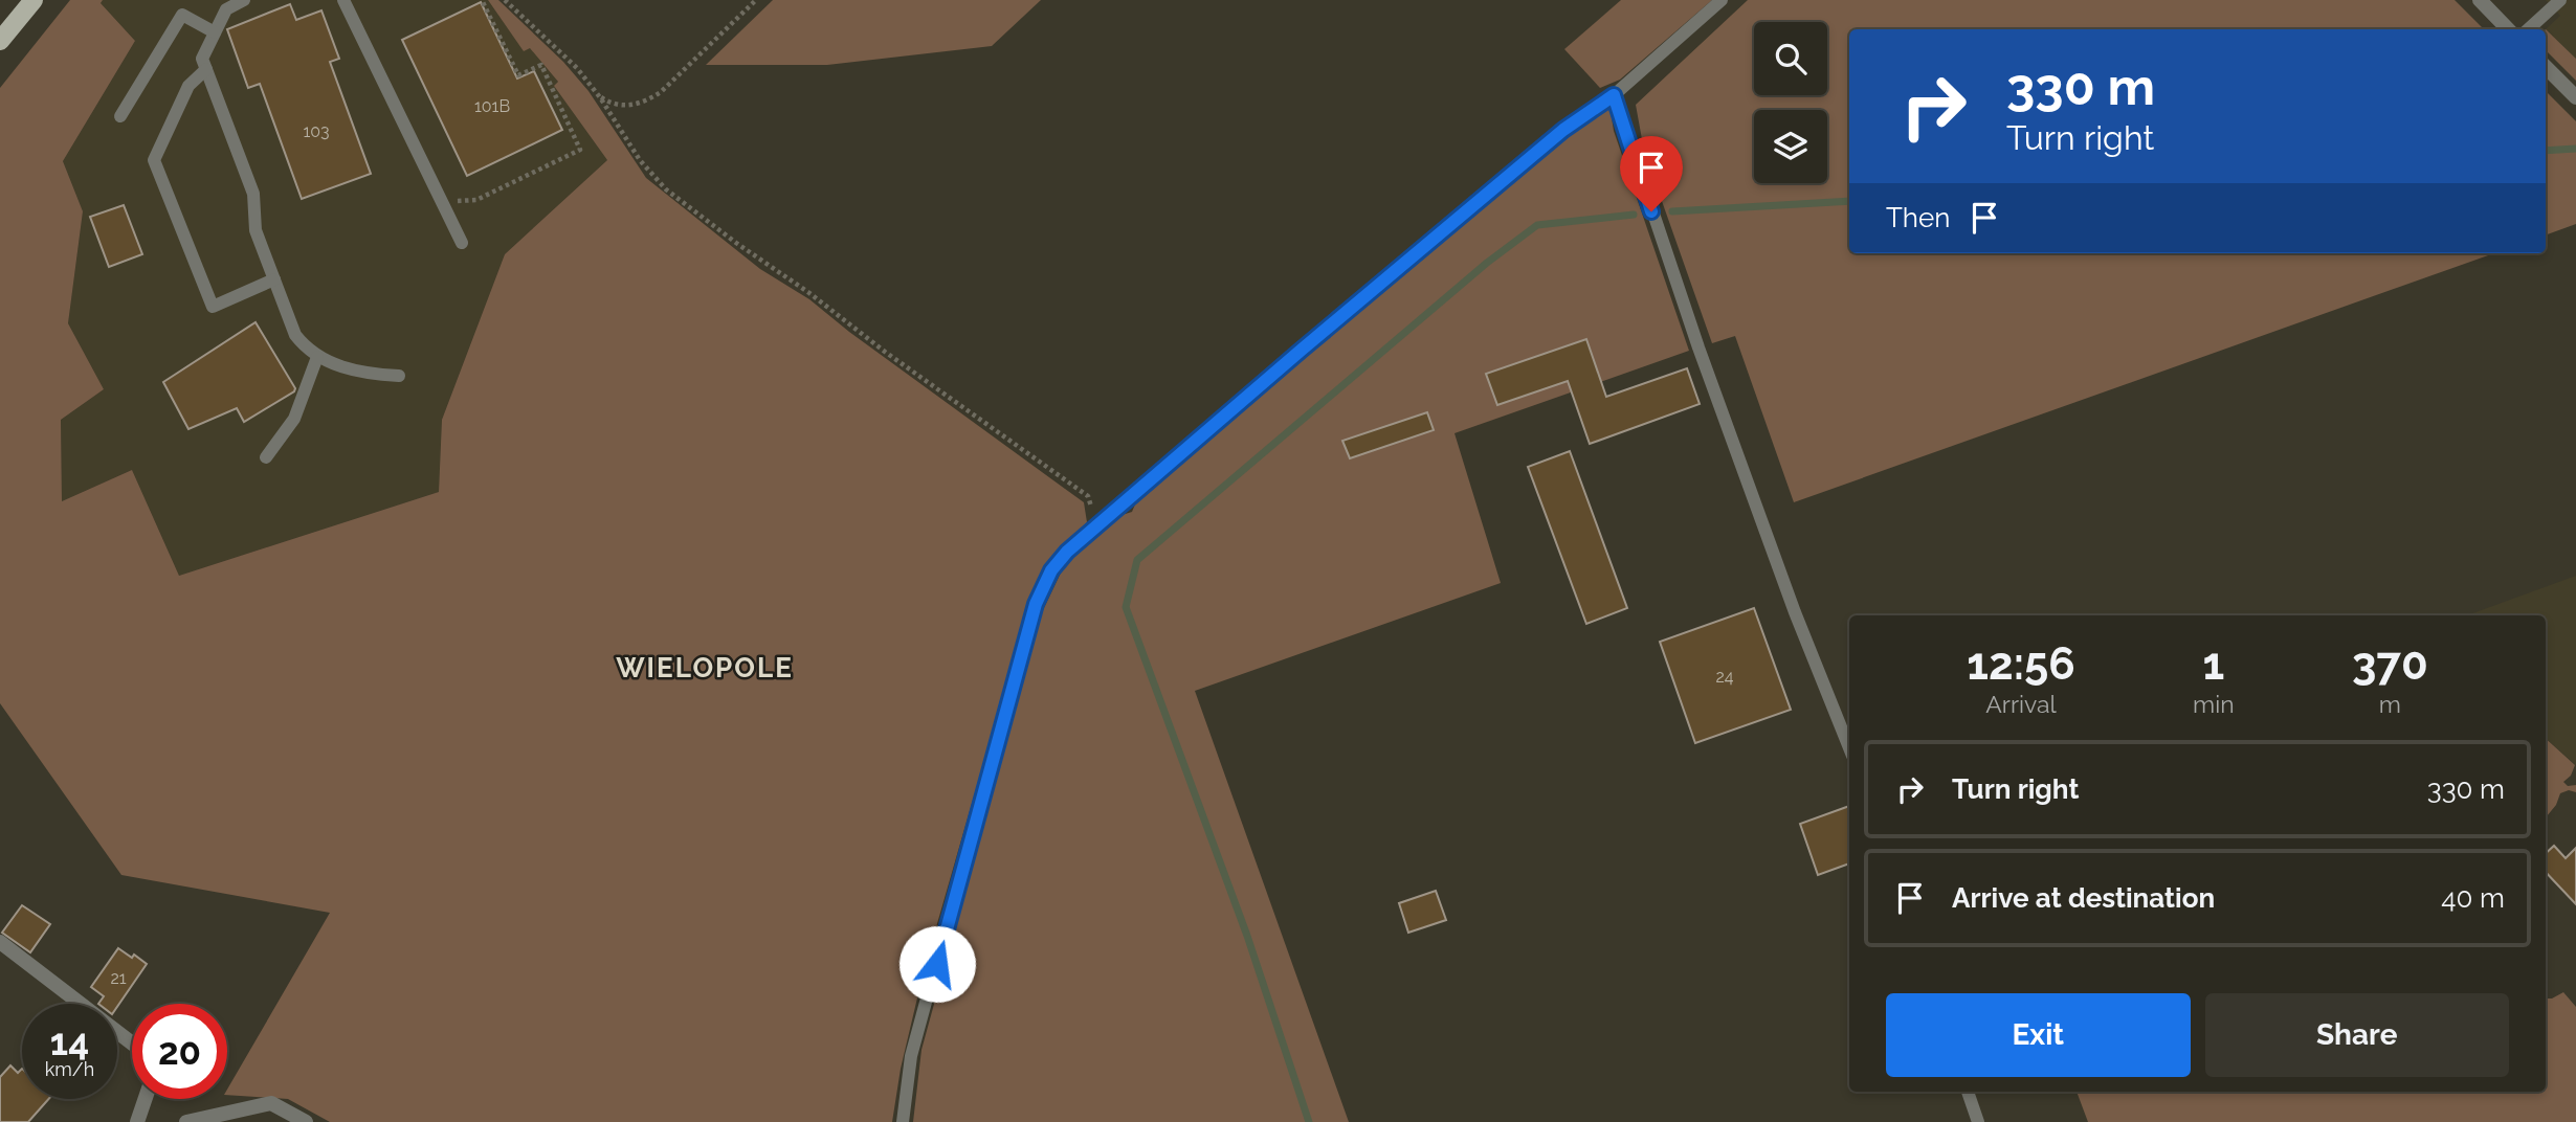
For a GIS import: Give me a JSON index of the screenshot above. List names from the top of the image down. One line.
{"districts":["WIELOPOLE"],"house_numbers":["101B","103","24","21"],"page":{"turn":["330 m","Turn right"],"then":"Then","eta":["12:56","Arrival","1","min","370","m"],"list":[{"name":"Turn right","value":"330 m"},{"name":"Arrive at destination","value":"40 m"}],"buttons":["Exit","Share"],"speed":"14 km/h","limit":"20"}}
